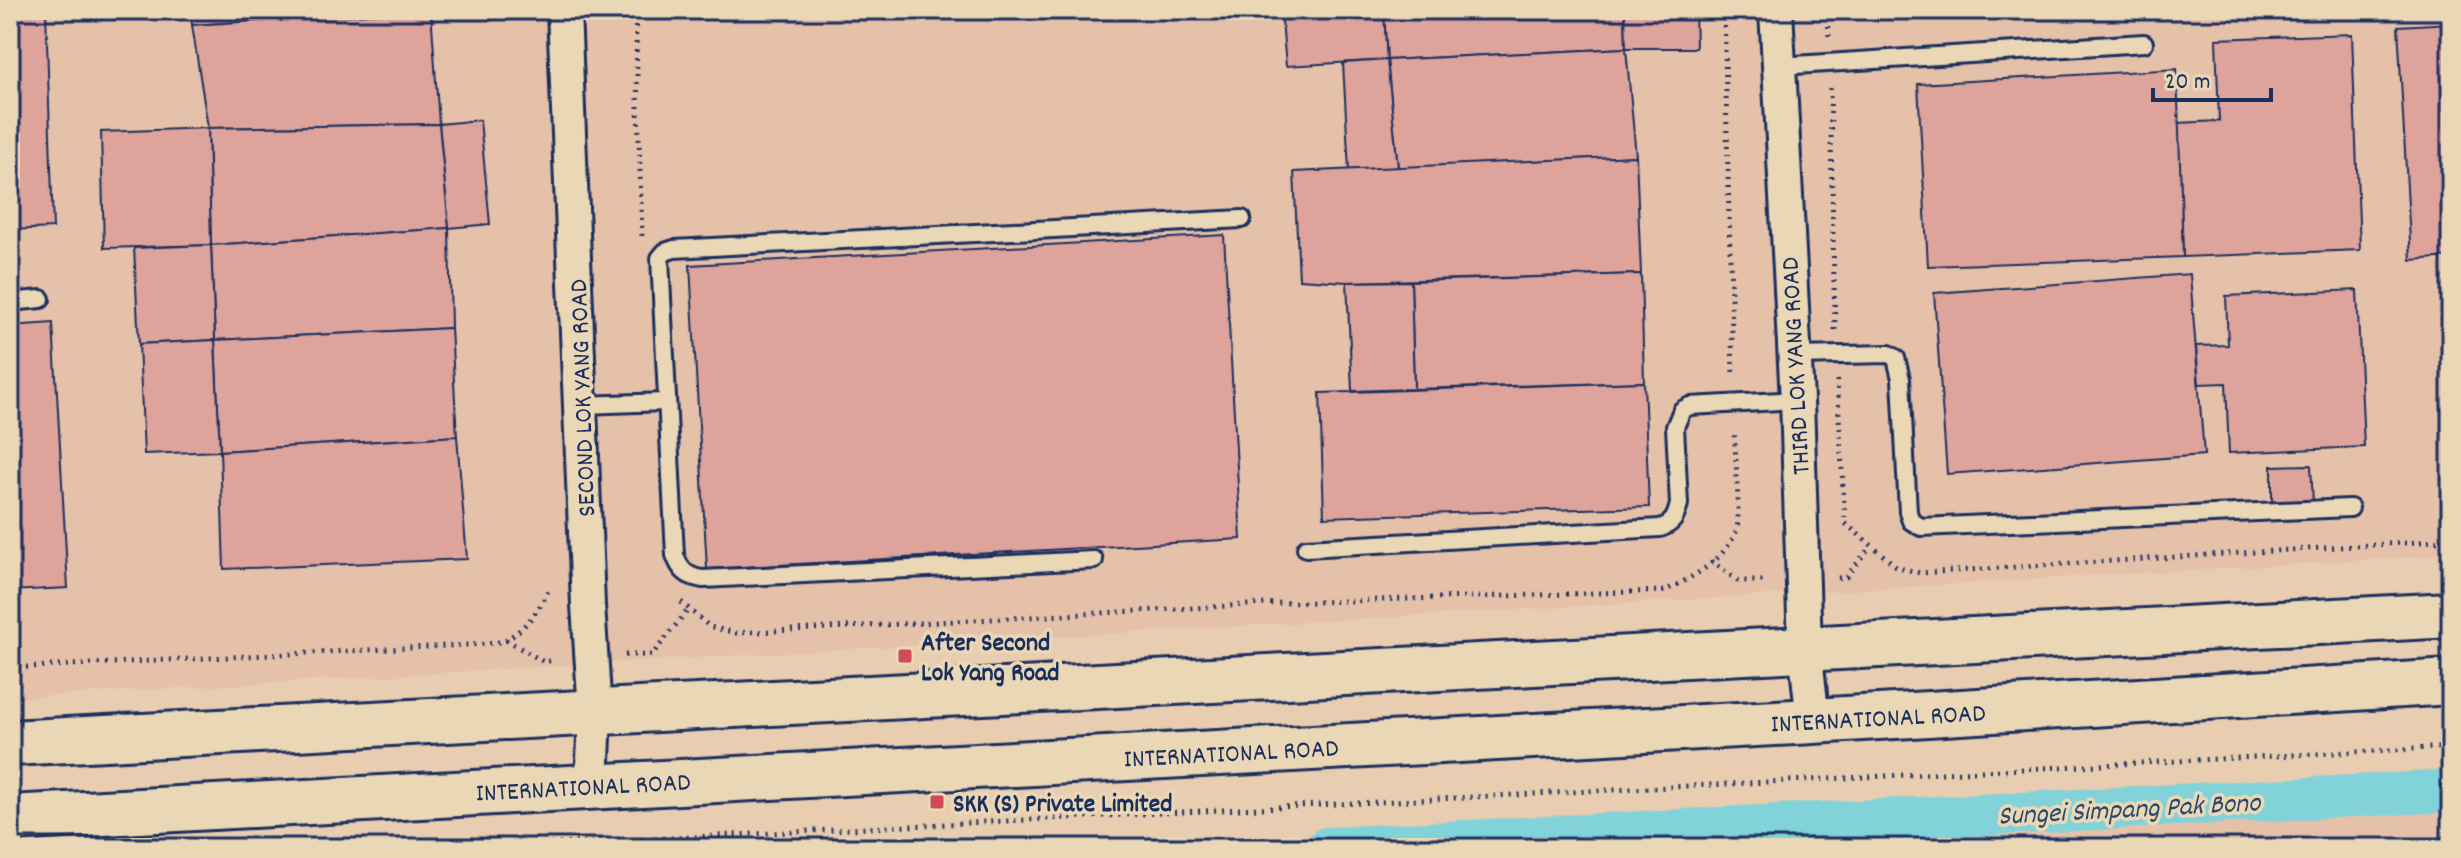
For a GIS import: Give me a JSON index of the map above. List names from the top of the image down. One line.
{"streets":{"main road":["INTERNATIONAL ROAD"],"street":["THIRD LOK YANG ROAD","SECOND LOK YANG ROAD"]},"crossings":[["THIRD LOK YANG ROAD","INTERNATIONAL ROAD"],["SECOND LOK YANG ROAD","INTERNATIONAL ROAD"]],"water":["Sungei Simpang Pak Bono"],"places":{"transit":["After Second Lok Yang Road","SKK (S) Private Limited"]},"scale_bar":"20 m"}
